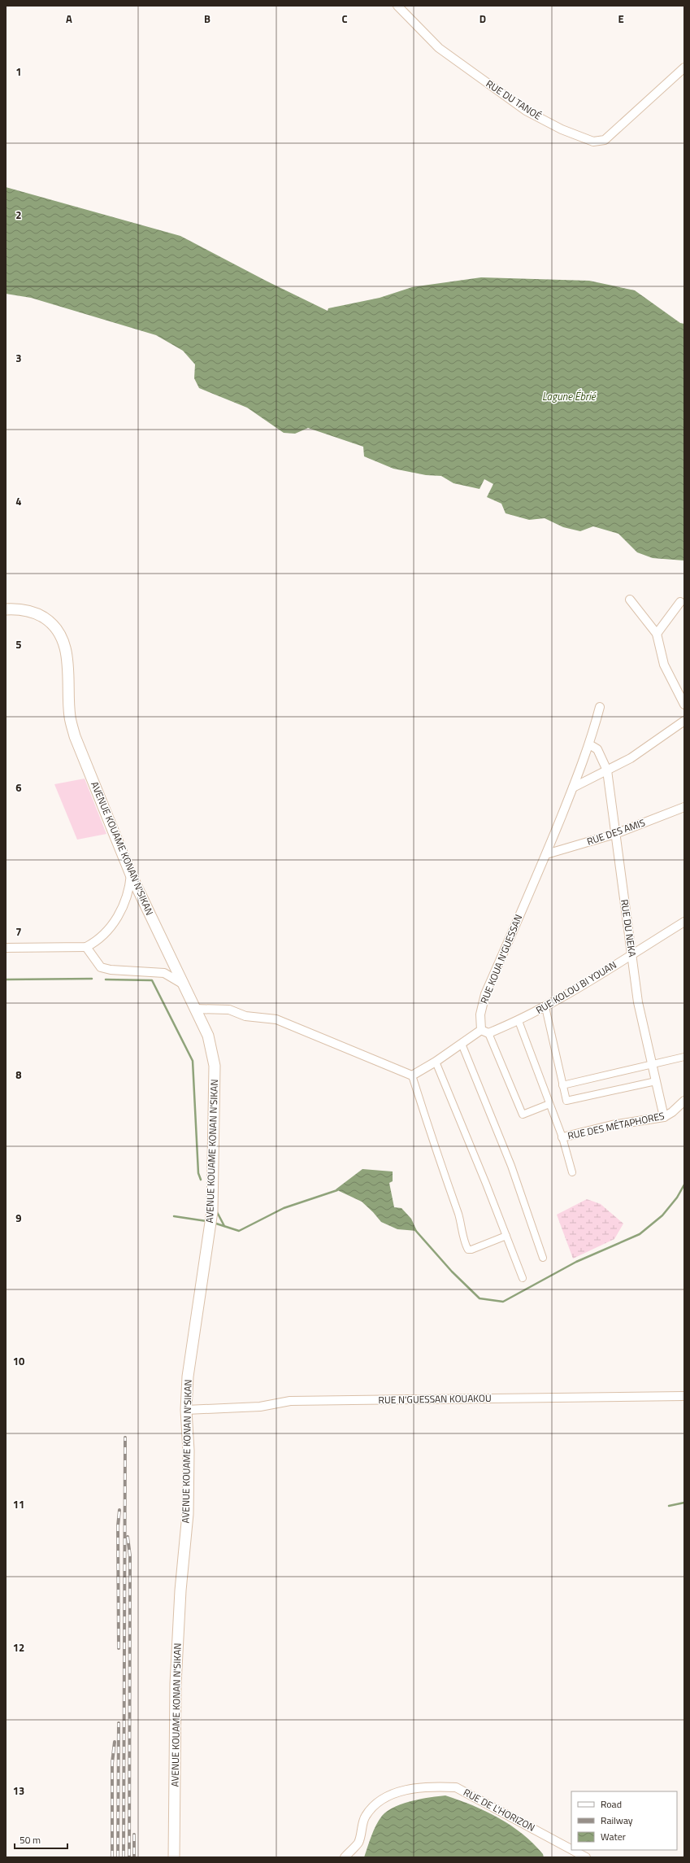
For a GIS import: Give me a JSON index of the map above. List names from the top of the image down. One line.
{"streets":{"street":["RUE DU TANOÉ","RUE DES AMIS","AVENUE KOUAME KONAN N'SIKAN","RUE DU NEKA","RUE KOUA N'GUESSAN","RUE KOLOU BI YOUAN","RUE DES MÉTAPHORES","RUE N'GUESSAN KOUAKOU","RUE DE L'HORIZON"]},"crossings":[["RUE DES AMIS","RUE DU NEKA"],["RUE DES AMIS","RUE KOUA N'GUESSAN"],["AVENUE KOUAME KONAN N'SIKAN","RUE N'GUESSAN KOUAKOU"],["RUE DU NEKA","RUE KOUA N'GUESSAN"],["RUE DU NEKA","RUE KOLOU BI YOUAN"],["RUE DU NEKA","RUE DES MÉTAPHORES"],["RUE KOUA N'GUESSAN","RUE KOLOU BI YOUAN"]],"water":["Lagune Ébrié"],"legend":["Road","Railway","Water"],"scale_bar":"50 m","grid":{"columns":["A","B","C","D","E"],"rows":["1","2","3","4","5","6","7","8","9","10","11","12","13"]}}
